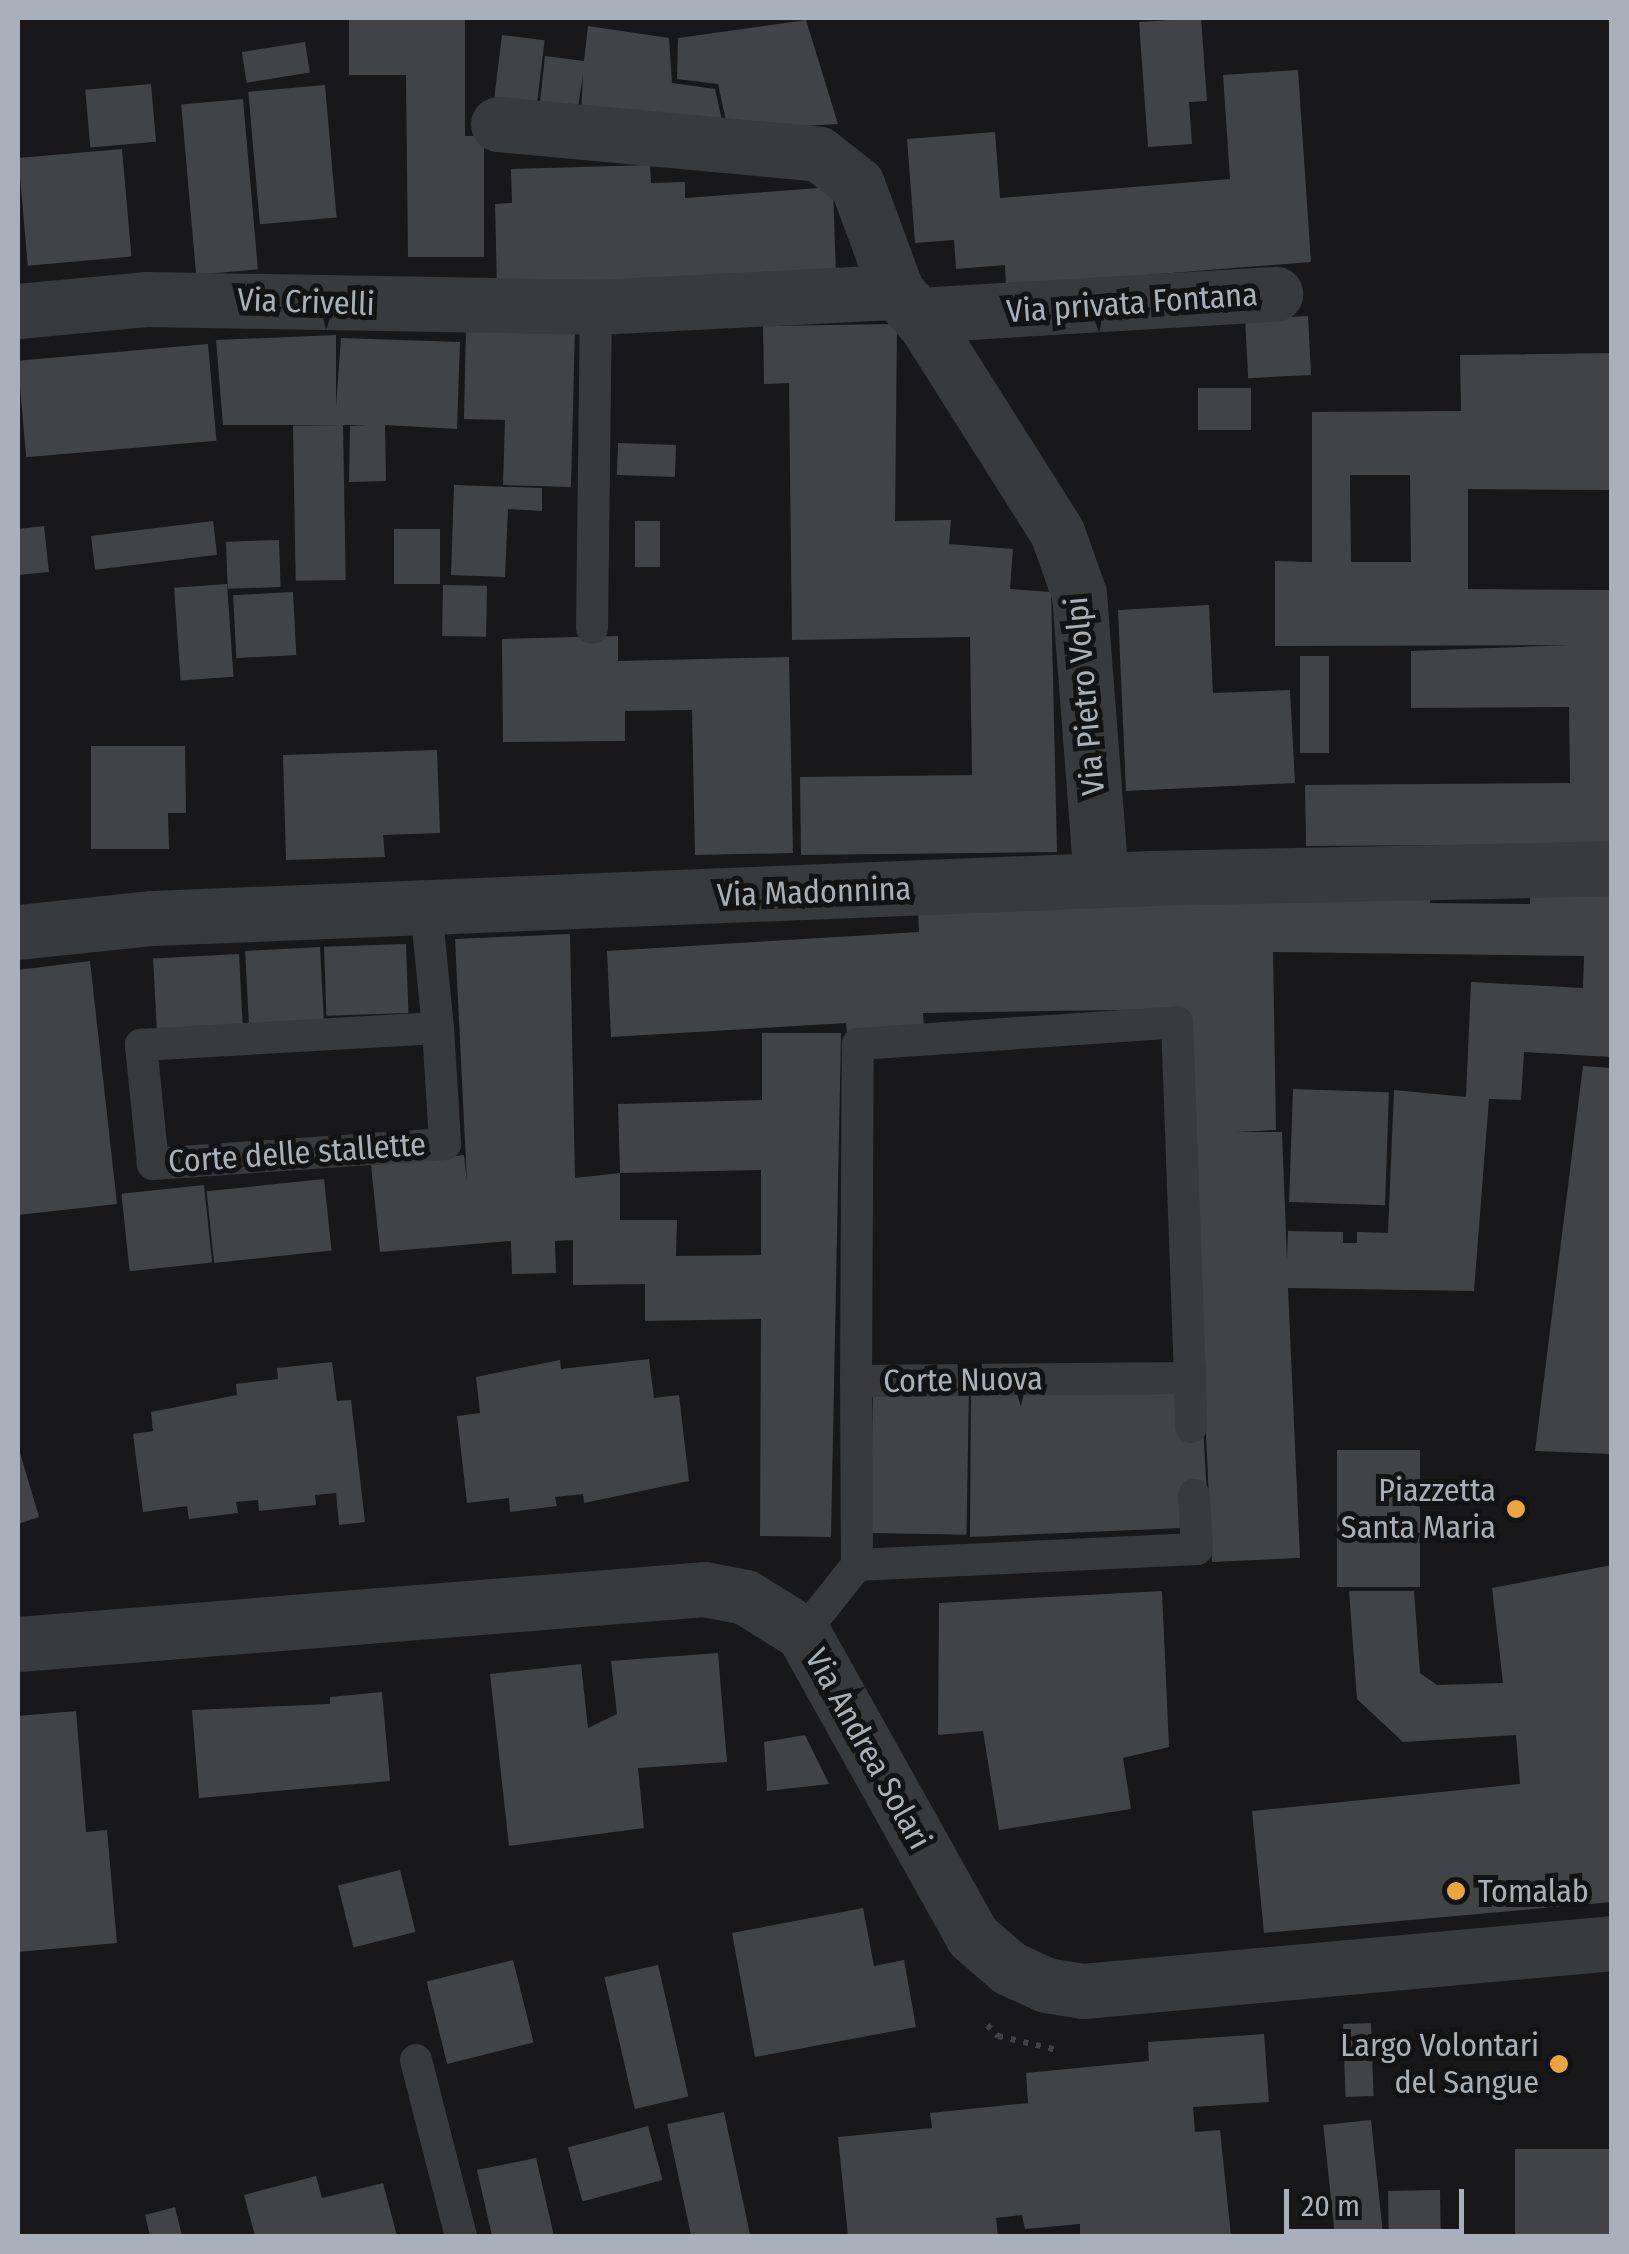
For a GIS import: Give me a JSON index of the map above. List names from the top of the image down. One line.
{"streets":{"street":["Via Crivelli","Via privata Fontana","Via Pietro Volpi","Via Madonnina","Via Andrea Solari"],"lane":["Corte delle stallette","Corte Nuova"]},"crossings":[["Via Crivelli","Via privata Fontana"],["Via Crivelli","Via Pietro Volpi"],["Via privata Fontana","Via Pietro Volpi"],["Via Pietro Volpi","Via Madonnina"]],"places":["Piazzetta Santa Maria","Tomalab","Largo Volontari del Sangue"],"scale_bar":"20 m"}
